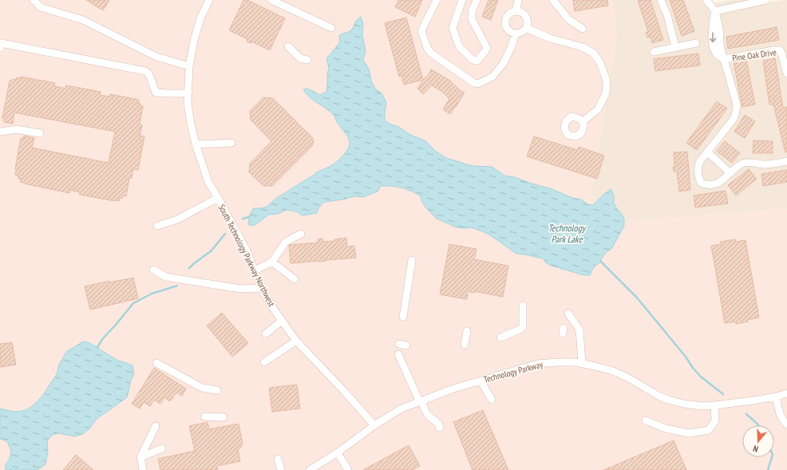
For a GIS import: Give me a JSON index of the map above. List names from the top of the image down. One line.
{"streets":{"street":["Pine Oak Drive","South Technology Parkway Northwest","Technology Parkway"]},"crossings":[["South Technology Parkway Northwest","Technology Parkway"]],"water":["Technology Park Lake"],"north":"bottom"}
